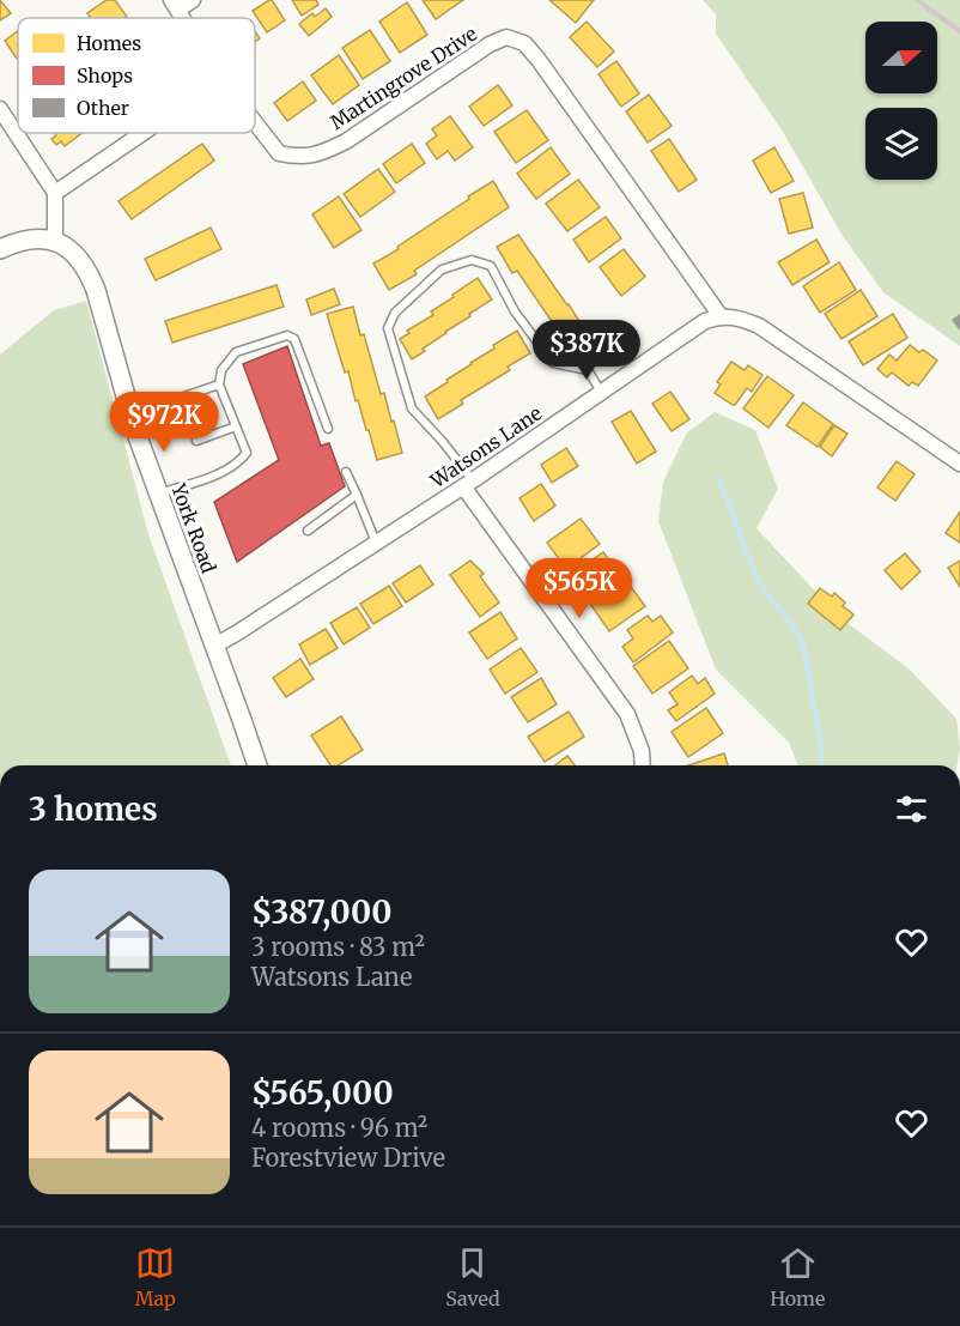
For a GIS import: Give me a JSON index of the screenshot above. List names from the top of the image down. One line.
{"streets":{"street":["Martingrove Drive","Watsons Lane","York Road"]},"crossings":[["Martingrove Drive","Watsons Lane"],["Watsons Lane","York Road"]],"legend":["Homes","Shops","Other"],"north":"right","page":{"price":["$387K","$972K","$565K"],"heading":"3 homes","list":[{"name":"$387,000","note":"3 rooms · 83 m² · Watsons Lane"},{"name":"$565,000","note":"4 rooms · 96 m² · Forestview Drive"}],"tabs":["Map","Saved","Home"]}}
